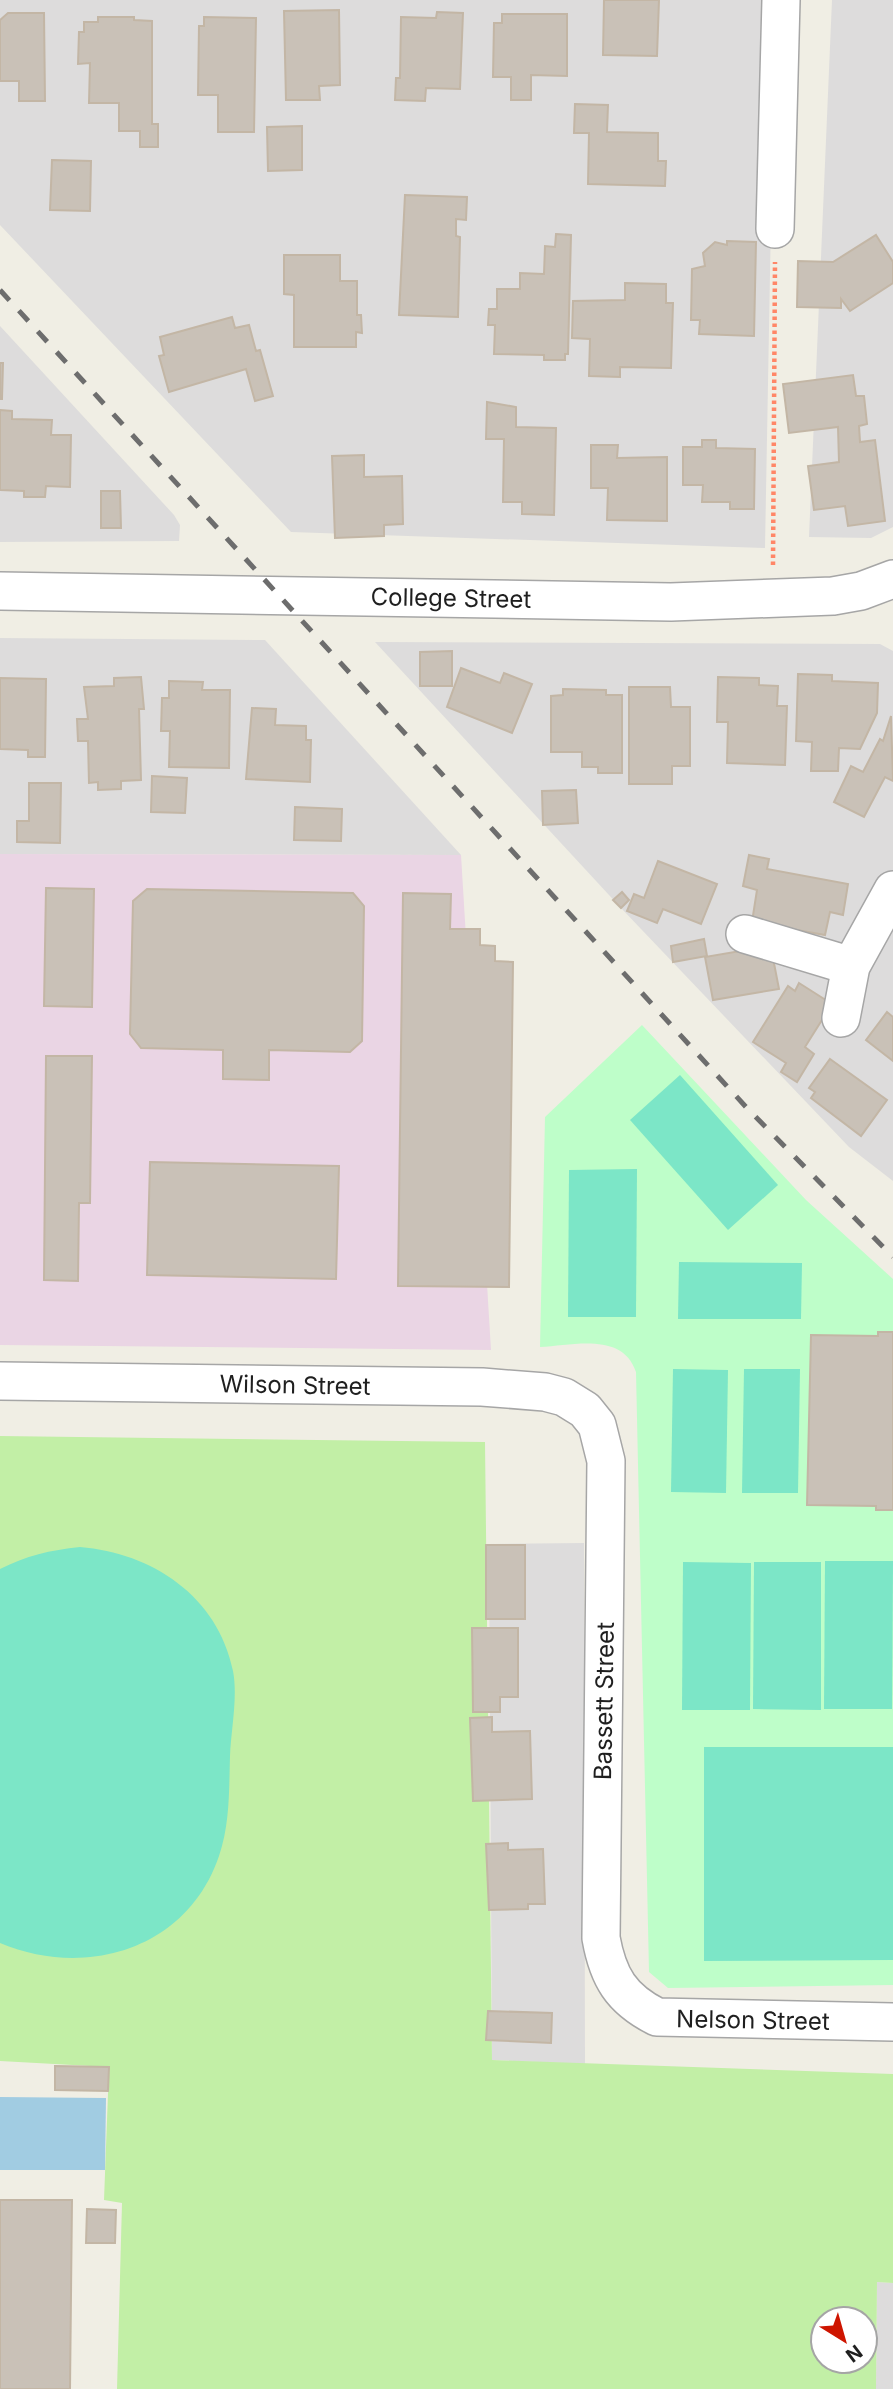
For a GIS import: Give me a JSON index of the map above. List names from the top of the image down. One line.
{"streets":{"street":["College Street","Wilson Street","Bassett Street","Nelson Street"]},"crossings":[["Wilson Street","Bassett Street"],["Bassett Street","Nelson Street"]],"north":"bottom right"}
